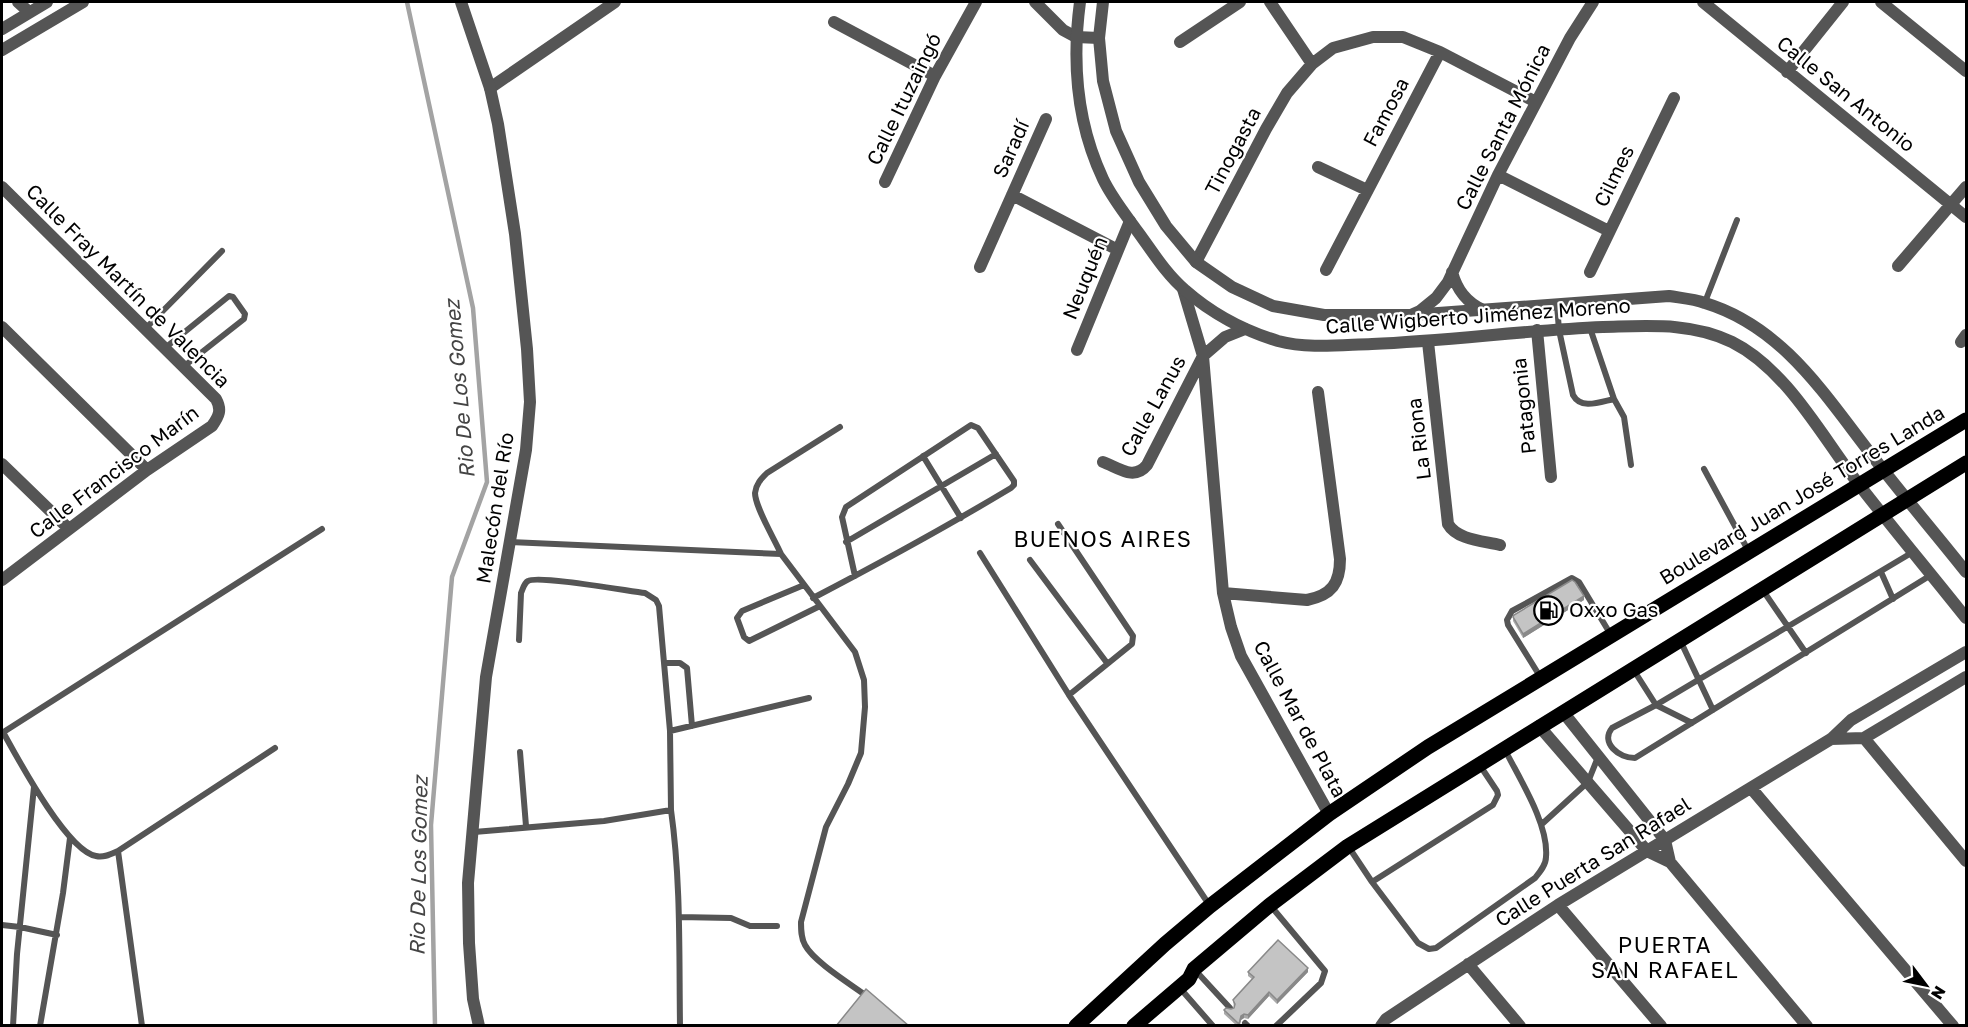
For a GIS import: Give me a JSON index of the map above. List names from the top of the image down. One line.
{"streets":{"main road":["Boulevard Juan José Torres Landa"],"street":["Calle San Antonio","Calle Ituzaingó","Famosa","Calle Santa Mónica","Saradí","Tinogasta","Cilmes","Neuquén","Calle Fray Martín de Valencia","Calle Wigberto Jiménez Moreno","Calle Lanus","Patagonia","La Riona","Calle Francisco Marín","Malecón del Río","Calle Mar de Plata","Calle Puerta San Rafael"]},"crossings":[["Famosa","Tinogasta"],["Calle Santa Mónica","Tinogasta"],["Calle Santa Mónica","Calle Wigberto Jiménez Moreno"],["Tinogasta","Calle Wigberto Jiménez Moreno"],["Neuquén","Calle Wigberto Jiménez Moreno"],["Calle Fray Martín de Valencia","Calle Francisco Marín"],["Calle Wigberto Jiménez Moreno","Patagonia"],["Calle Wigberto Jiménez Moreno","La Riona"],["Calle Wigberto Jiménez Moreno","Boulevard Juan José Torres Landa"],["Calle Wigberto Jiménez Moreno","Calle Mar de Plata"],["Calle Lanus","Calle Mar de Plata"],["Boulevard Juan José Torres Landa","Calle Mar de Plata"]],"districts":["BUENOS AIRES","PUERTA SAN RAFAEL"],"water":["Rio De Los Gomez"],"places":{"fuel station":["Oxxo Gas"]},"north":"bottom right"}
